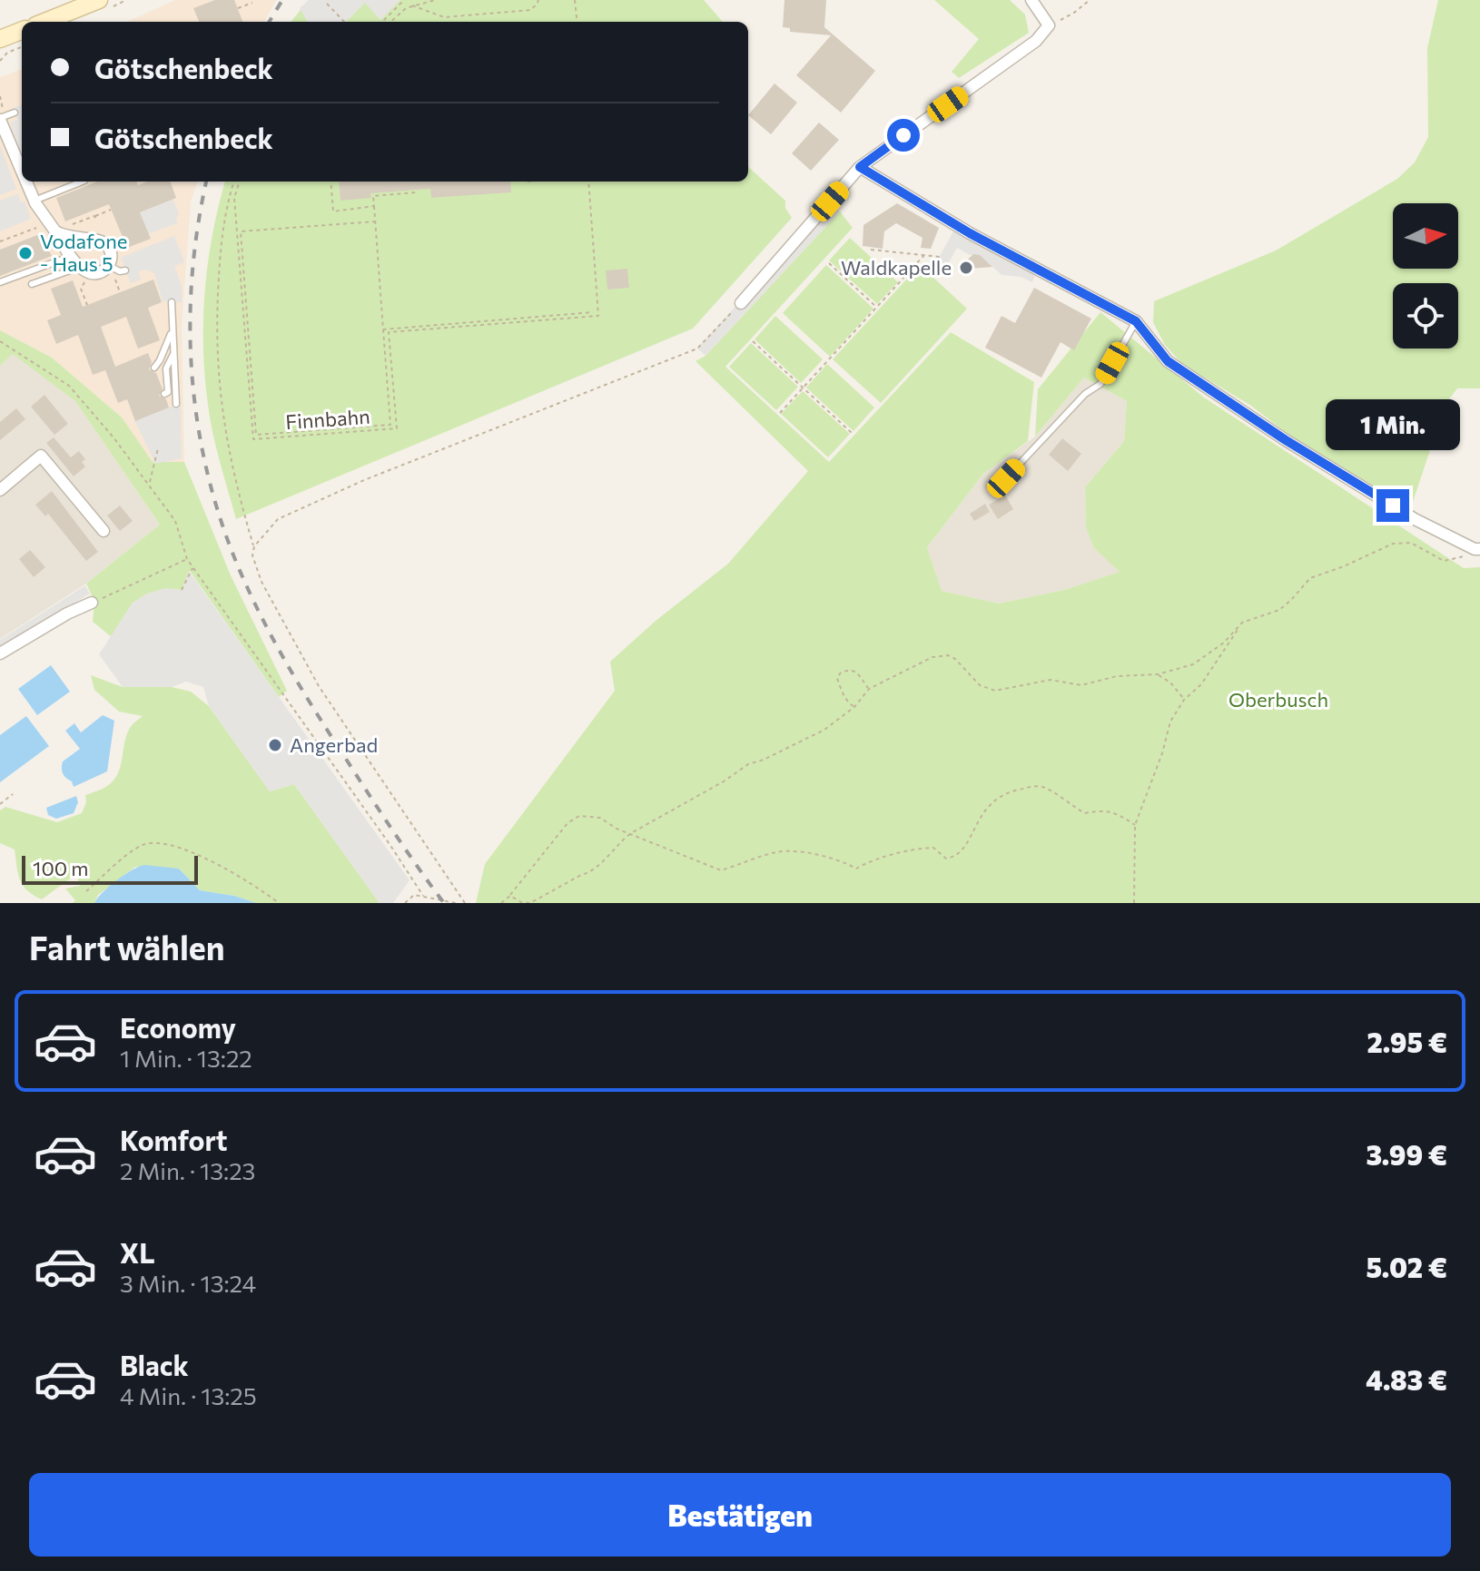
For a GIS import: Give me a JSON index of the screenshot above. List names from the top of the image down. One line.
{"streets":{"path":["Finnbahn"]},"parks":["Oberbusch"],"places":["Vodafone - Haus 5","Waldkapelle","Angerbad"],"scale_bar":"100 m","north":"right","page":{"banner":["Götschenbeck","Götschenbeck"],"bubble":"1 Min.","scale":"100 m","heading":"Fahrt wählen","list":[{"name":"Economy","note":"1 Min. · 13:22","value":"2.95 €"},{"name":"Komfort","note":"2 Min. · 13:23","value":"3.99 €"},{"name":"XL","note":"3 Min. · 13:24","value":"5.02 €"},{"name":"Black","note":"4 Min. · 13:25","value":"4.83 €"}],"buttons":"Bestätigen"}}
